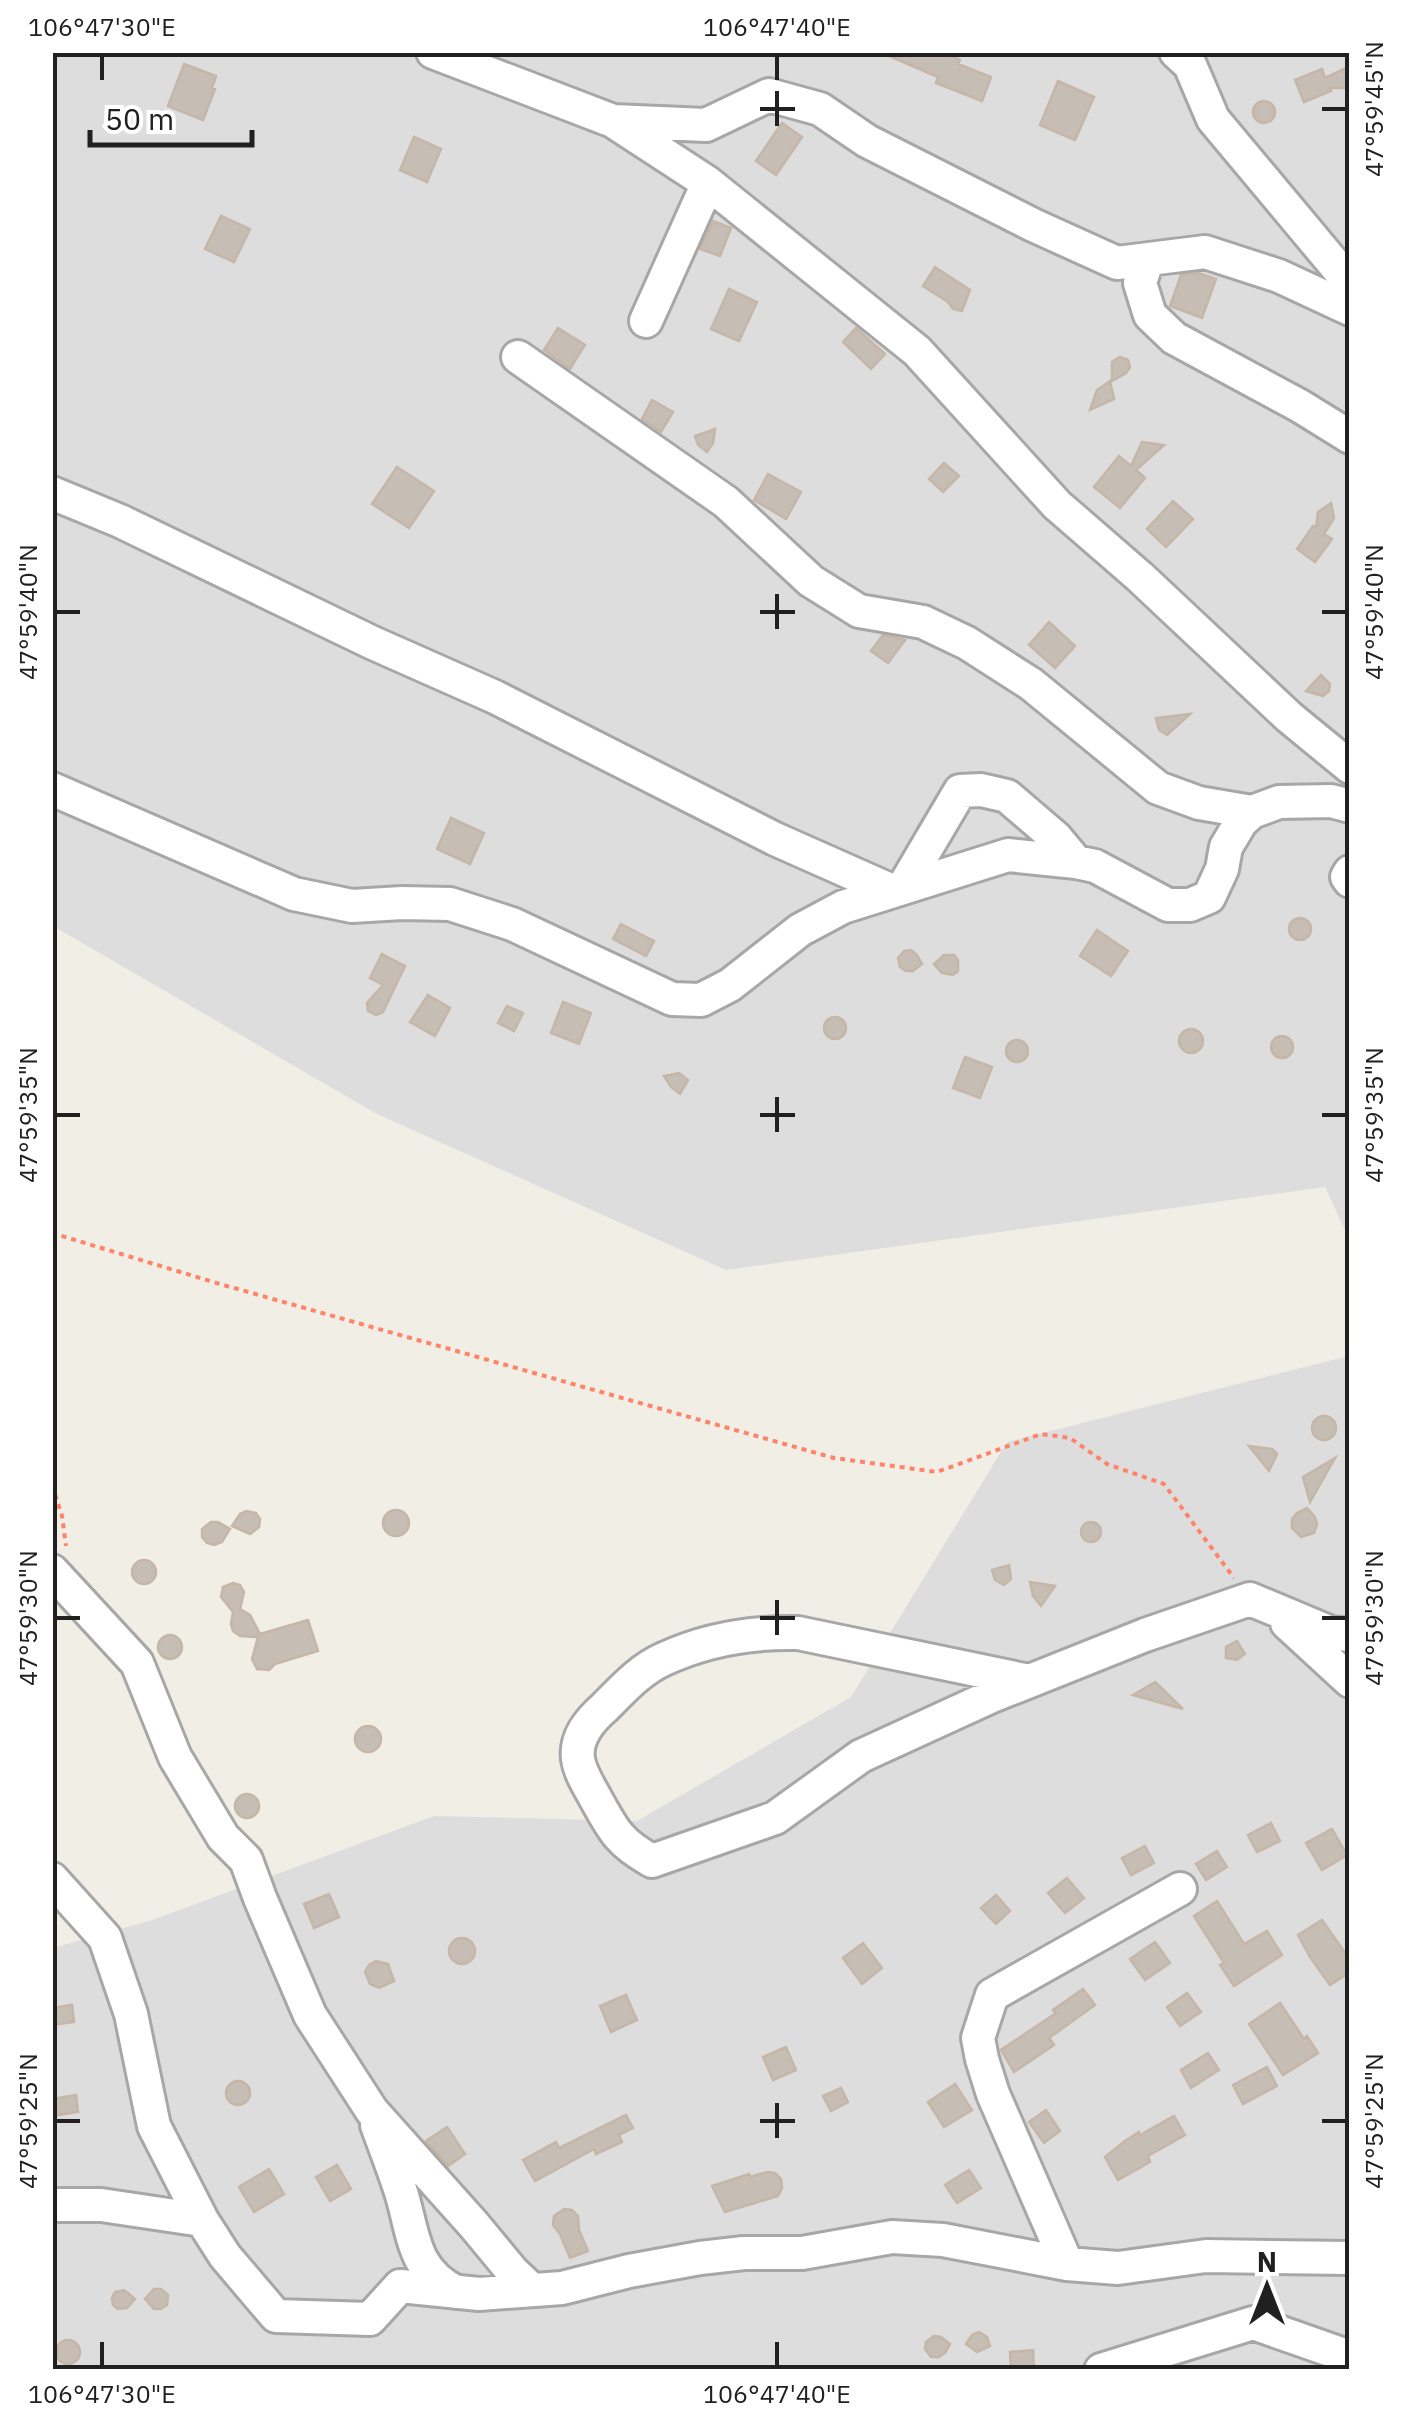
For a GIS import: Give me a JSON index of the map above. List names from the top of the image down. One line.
{"scale_bar":"50 m","north":"top","coordinates":["106°47'30\"E","106°47'40\"E","47°59'45\"N","47°59'40\"N","47°59'35\"N","47°59'30\"N","47°59'25\"N"]}
